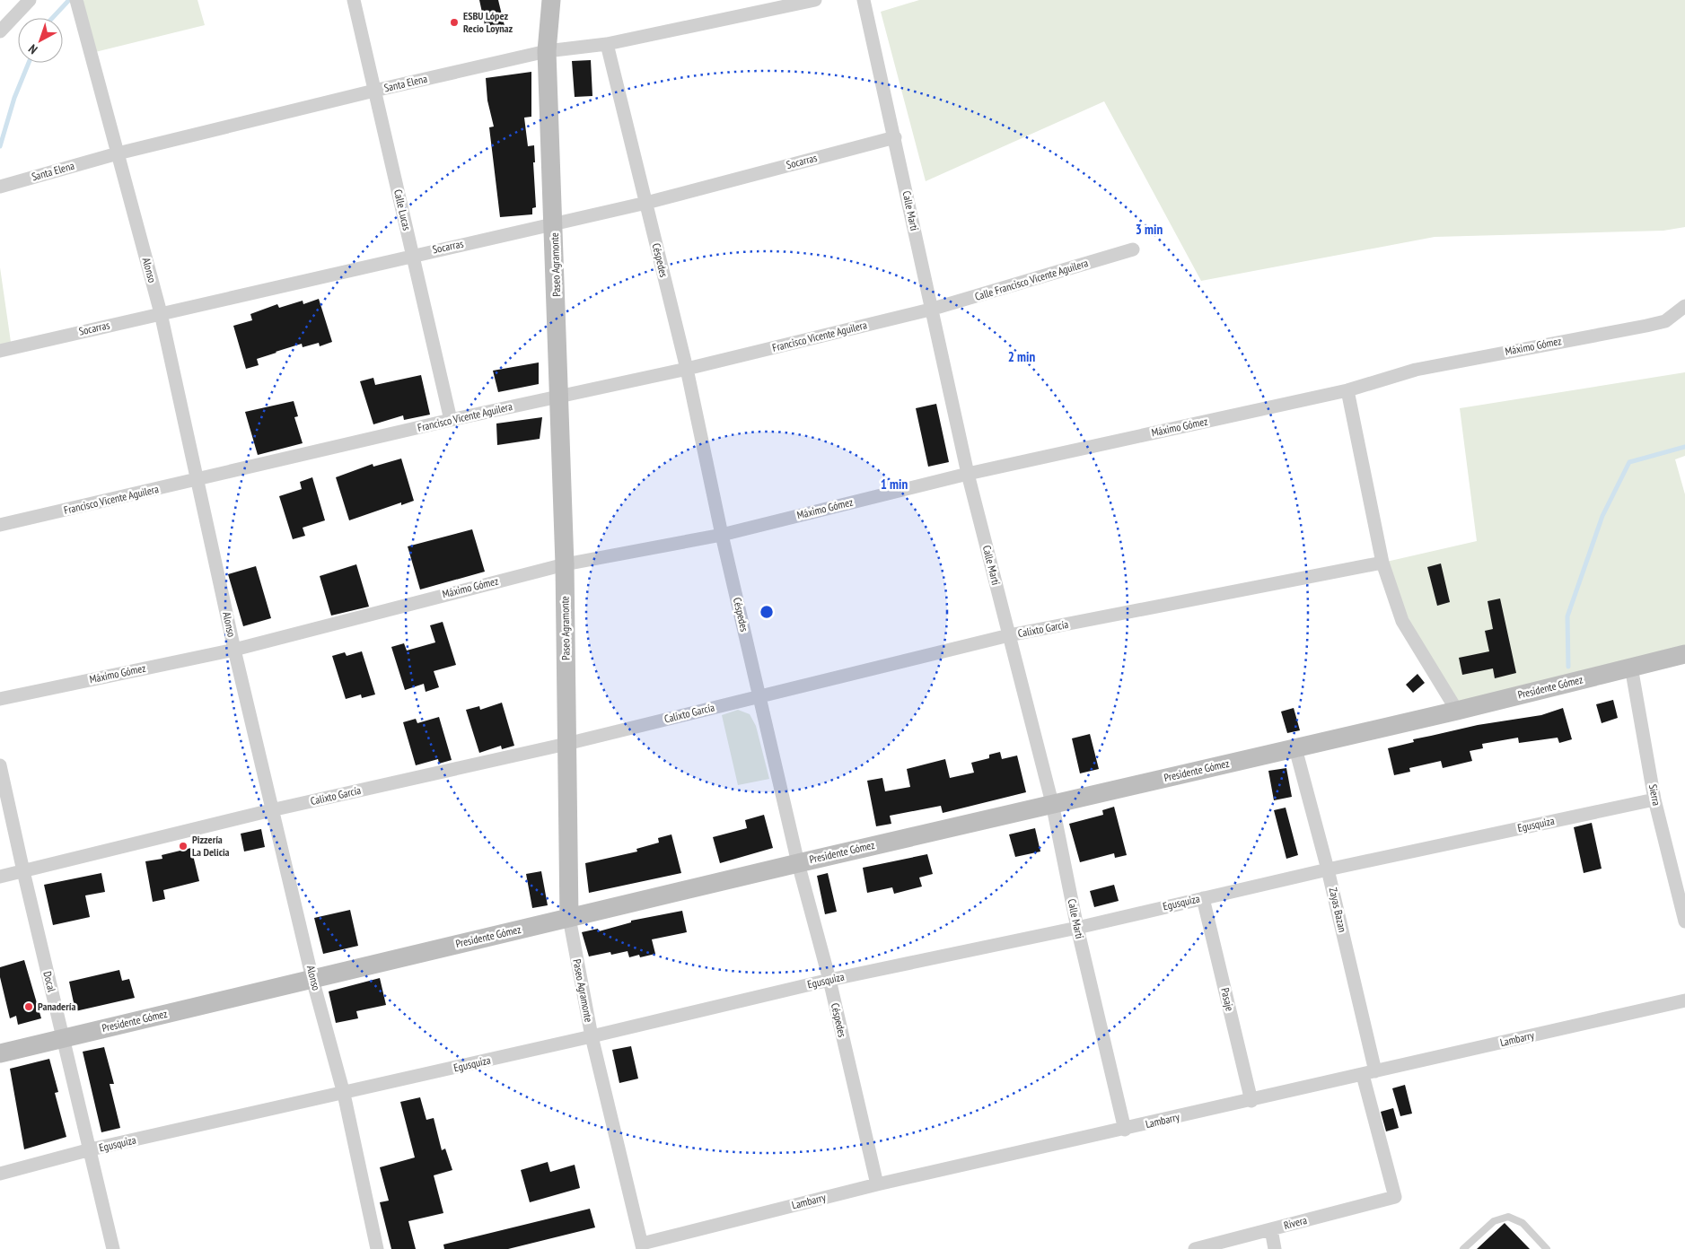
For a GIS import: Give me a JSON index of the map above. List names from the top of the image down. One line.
{"streets":{"main road":["Paseo Agramonte","Presidente Gómez"],"street":["Santa Elena","Socarras","Calle Lucas","Calle Marti","Céspedes","Alonso","Calle Francisco Vicente Aguilera","Francisco Vicente Aguilera","Máximo Gómez","Calixto García","Sierra","Egusquiza","Zayas Bazan","Docal","Pasaje","Lambarry","Rivera"]},"crossings":[["Santa Elena","Calle Lucas"],["Santa Elena","Céspedes"],["Santa Elena","Paseo Agramonte"],["Santa Elena","Alonso"],["Socarras","Calle Lucas"],["Socarras","Calle Marti"],["Socarras","Céspedes"],["Socarras","Paseo Agramonte"],["Socarras","Alonso"],["Calle Lucas","Francisco Vicente Aguilera"],["Calle Marti","Calle Francisco Vicente Aguilera"],["Calle Marti","Francisco Vicente Aguilera"],["Calle Marti","Máximo Gómez"],["Calle Marti","Calixto García"],["Calle Marti","Presidente Gómez"],["Calle Marti","Egusquiza"],["Calle Marti","Lambarry"],["Céspedes","Francisco Vicente Aguilera"],["Céspedes","Máximo Gómez"],["Céspedes","Calixto García"],["Céspedes","Presidente Gómez"],["Céspedes","Egusquiza"],["Céspedes","Lambarry"],["Paseo Agramonte","Francisco Vicente Aguilera"],["Paseo Agramonte","Máximo Gómez"],["Paseo Agramonte","Calixto García"],["Paseo Agramonte","Presidente Gómez"],["Paseo Agramonte","Egusquiza"],["Paseo Agramonte","Lambarry"],["Alonso","Francisco Vicente Aguilera"],["Alonso","Máximo Gómez"],["Alonso","Calixto García"],["Alonso","Presidente Gómez"],["Alonso","Egusquiza"],["Calle Francisco Vicente Aguilera","Francisco Vicente Aguilera"],["Calixto García","Docal"],["Presidente Gómez","Sierra"],["Presidente Gómez","Zayas Bazan"],["Presidente Gómez","Docal"],["Sierra","Egusquiza"],["Egusquiza","Zayas Bazan"],["Egusquiza","Docal"],["Egusquiza","Pasaje"],["Zayas Bazan","Lambarry"],["Zayas Bazan","Rivera"],["Pasaje","Lambarry"]],"places":["ESBU López Recio Loynaz","Pizzería La Delicia","Panadería"],"north":"bottom left","rings":["3 min","2 min","1 min"]}
